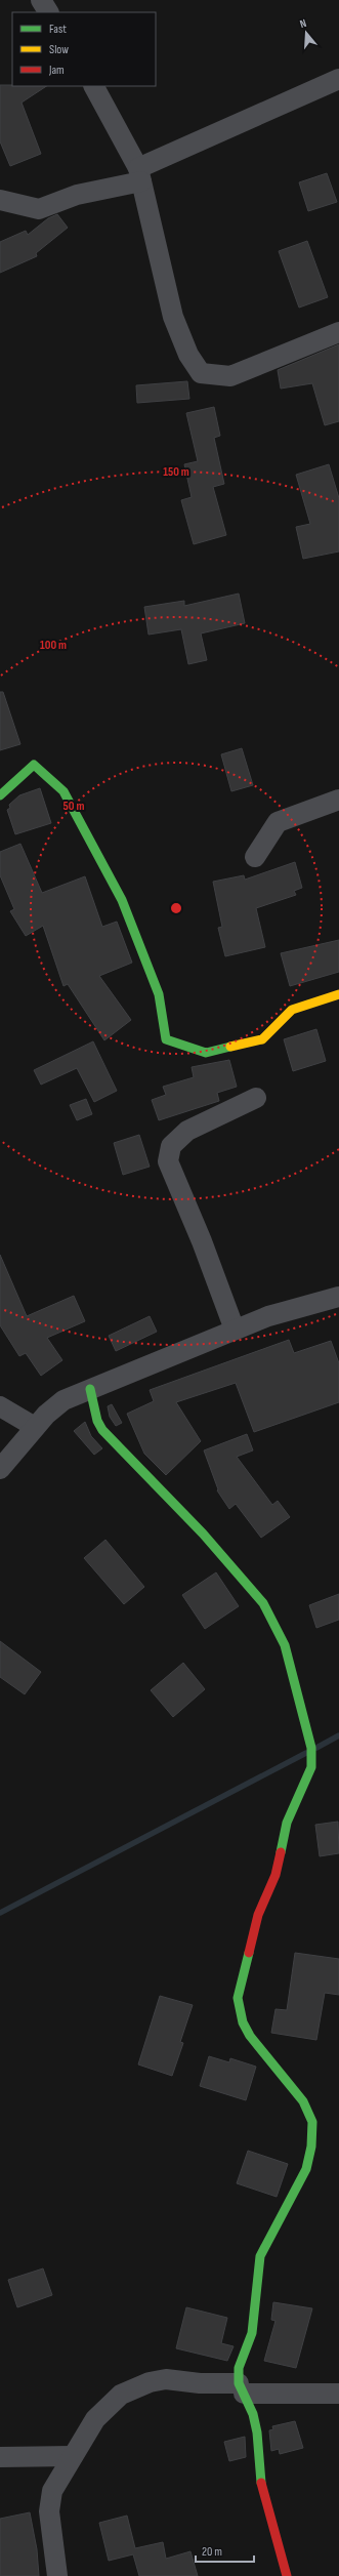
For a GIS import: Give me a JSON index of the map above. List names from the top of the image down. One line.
{"legend":["Fast","Slow","Jam"],"scale_bar":"20 m","north":"top","rings":["150 m","100 m","50 m"]}
